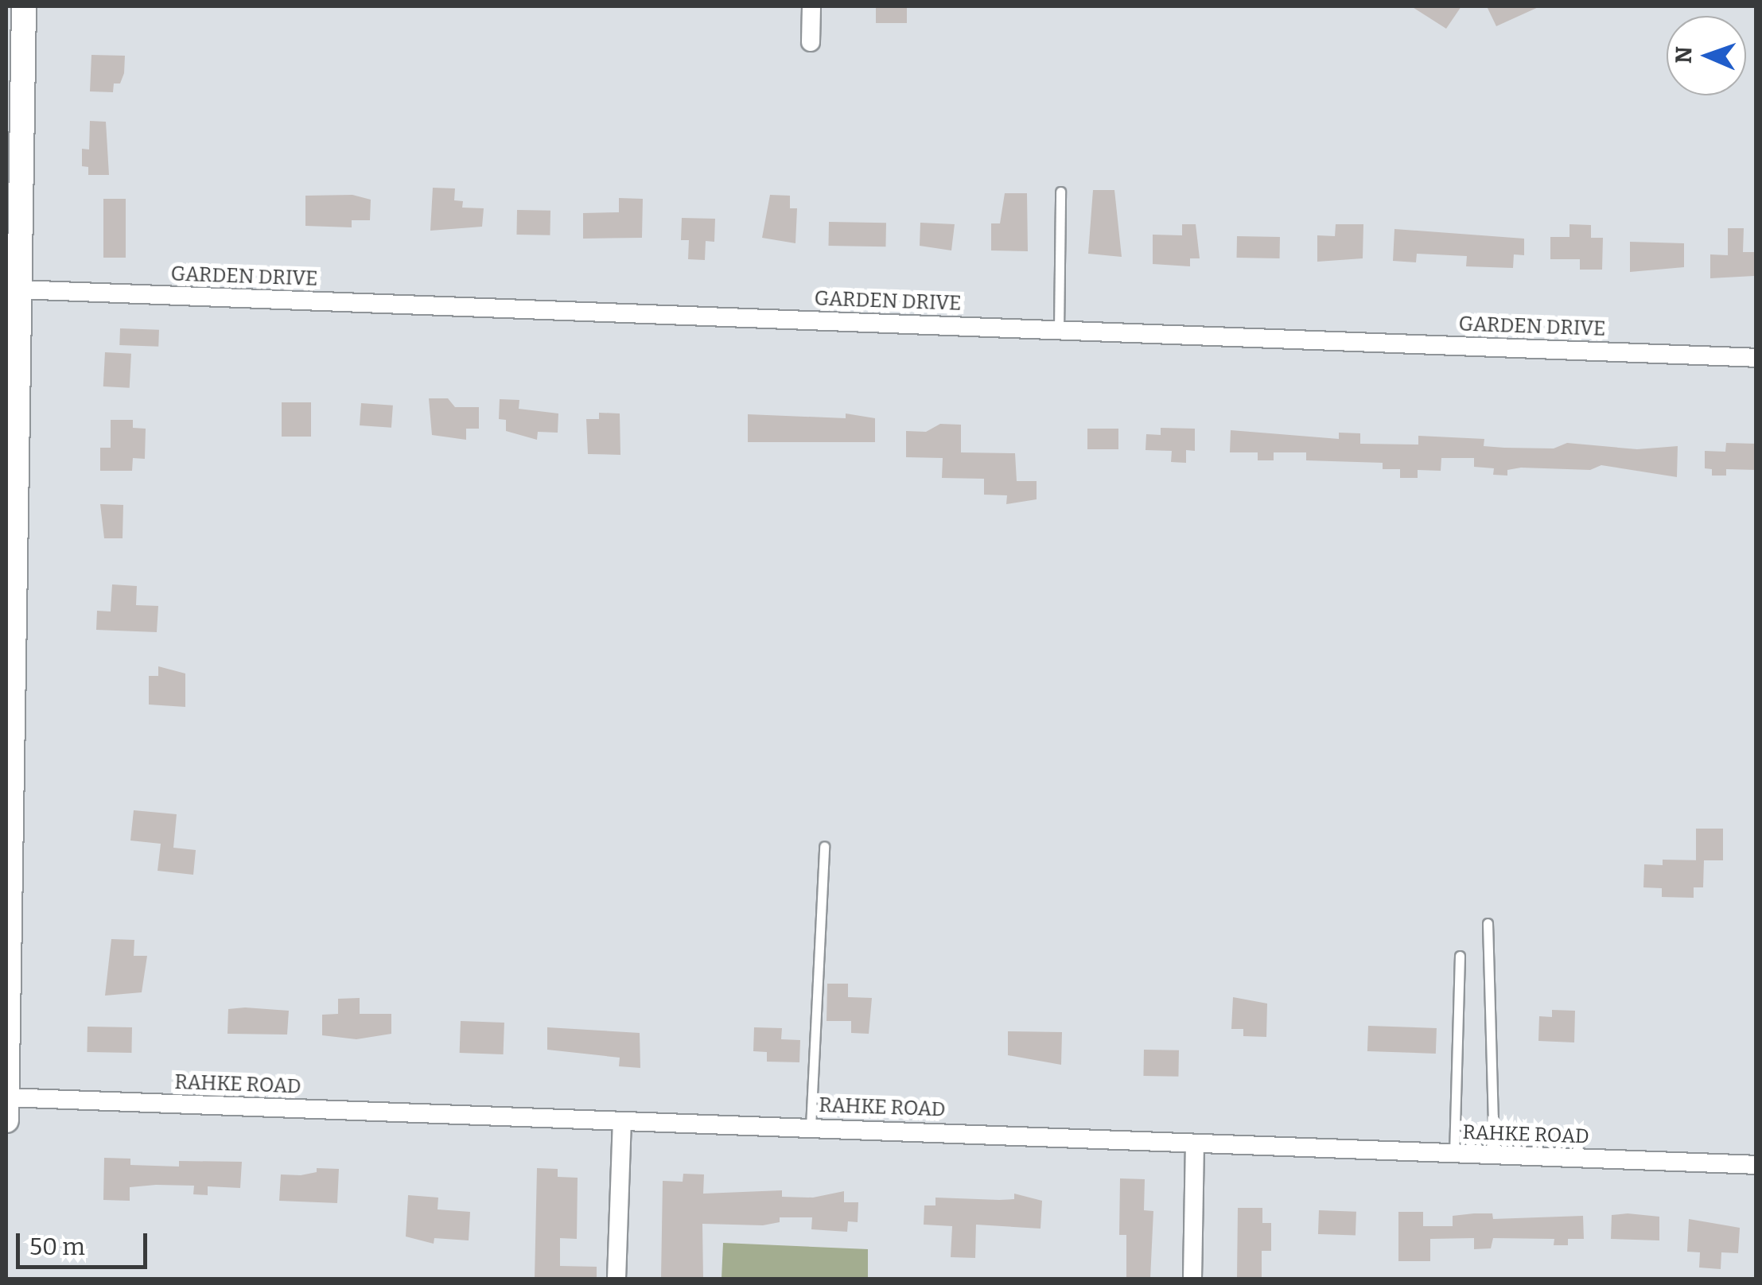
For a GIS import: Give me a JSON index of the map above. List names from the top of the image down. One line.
{"streets":{"street":["GARDEN DRIVE","RAHKE ROAD"]},"scale_bar":"50 m","north":"left"}
